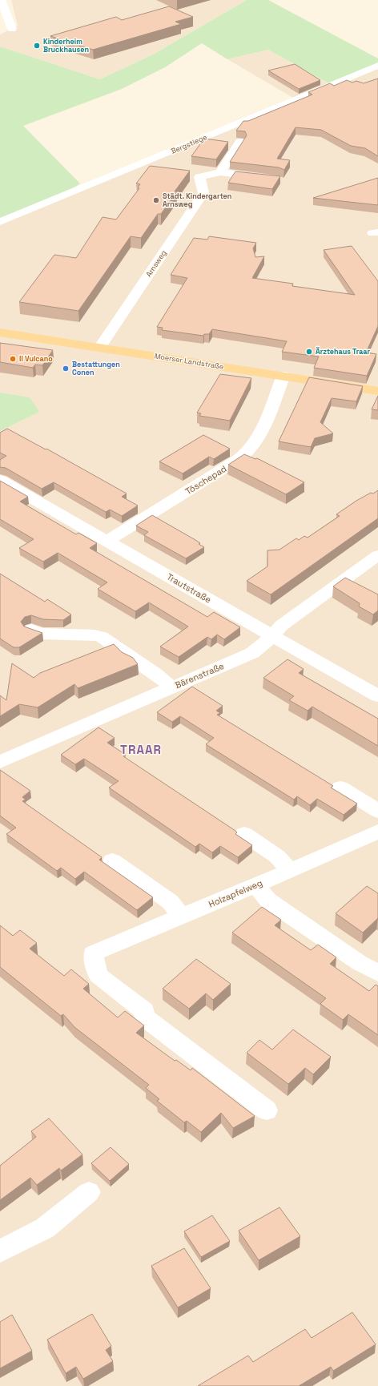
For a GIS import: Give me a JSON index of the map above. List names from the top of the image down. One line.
{"streets":{"main road":["Moerser Landstraße"],"street":["Bergstiege","Arnsweg","Töschepad","Trautstraße","Bärenstraße","Holzapfelweg"]},"crossings":[["Arnsweg","Moerser Landstraße"],["Moerser Landstraße","Töschepad"],["Töschepad","Trautstraße"],["Trautstraße","Bärenstraße"]],"districts":["TRAAR"],"places":["Kinderheim Bruckhausen","Städt. Kindergarten Arnsweg","Ärztehaus Traar","Il Vulcano","Bestattungen Conen"]}
